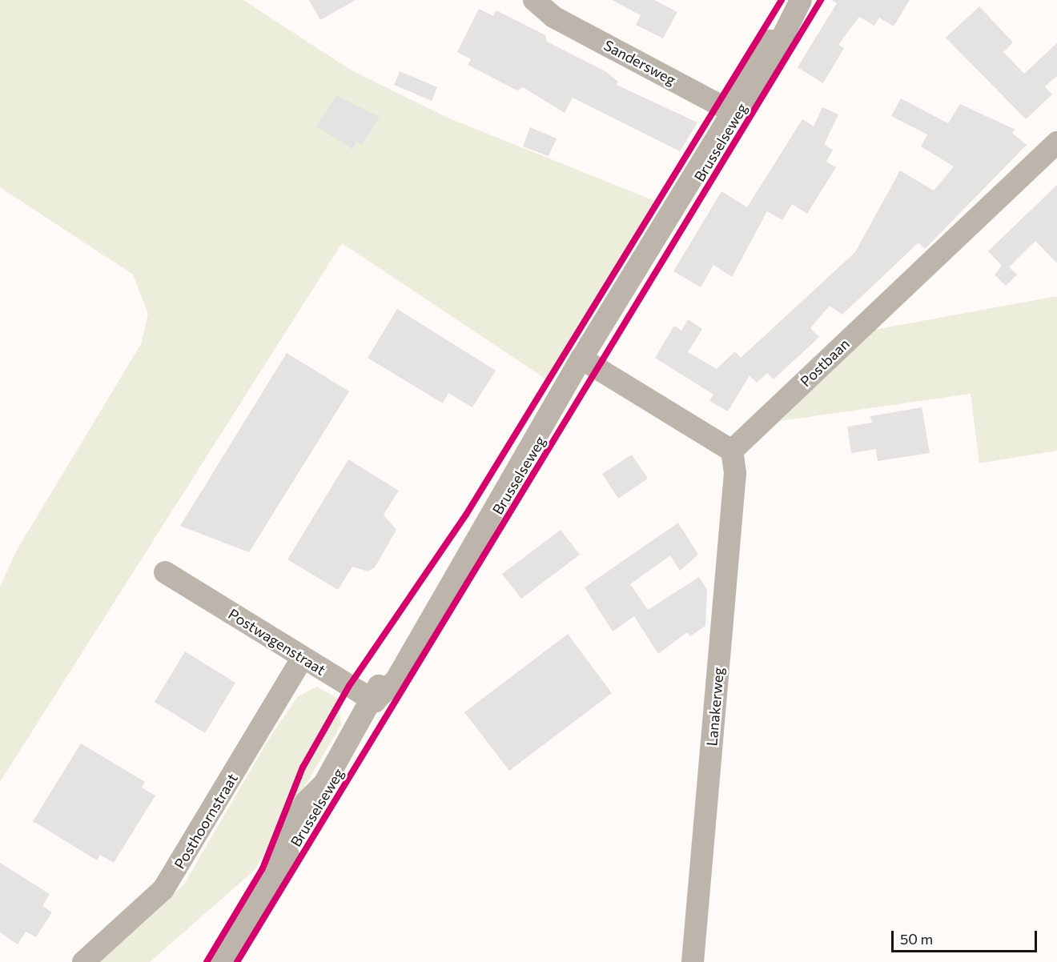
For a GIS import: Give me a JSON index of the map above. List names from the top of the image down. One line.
{"streets":{"street":["Sandersweg","Brusselseweg","Postbaan","Postwagenstraat","Lanakerweg","Posthoornstraat"]},"crossings":[["Sandersweg","Brusselseweg"],["Brusselseweg","Postwagenstraat"],["Postbaan","Lanakerweg"],["Postwagenstraat","Posthoornstraat"]],"scale_bar":"50 m"}
